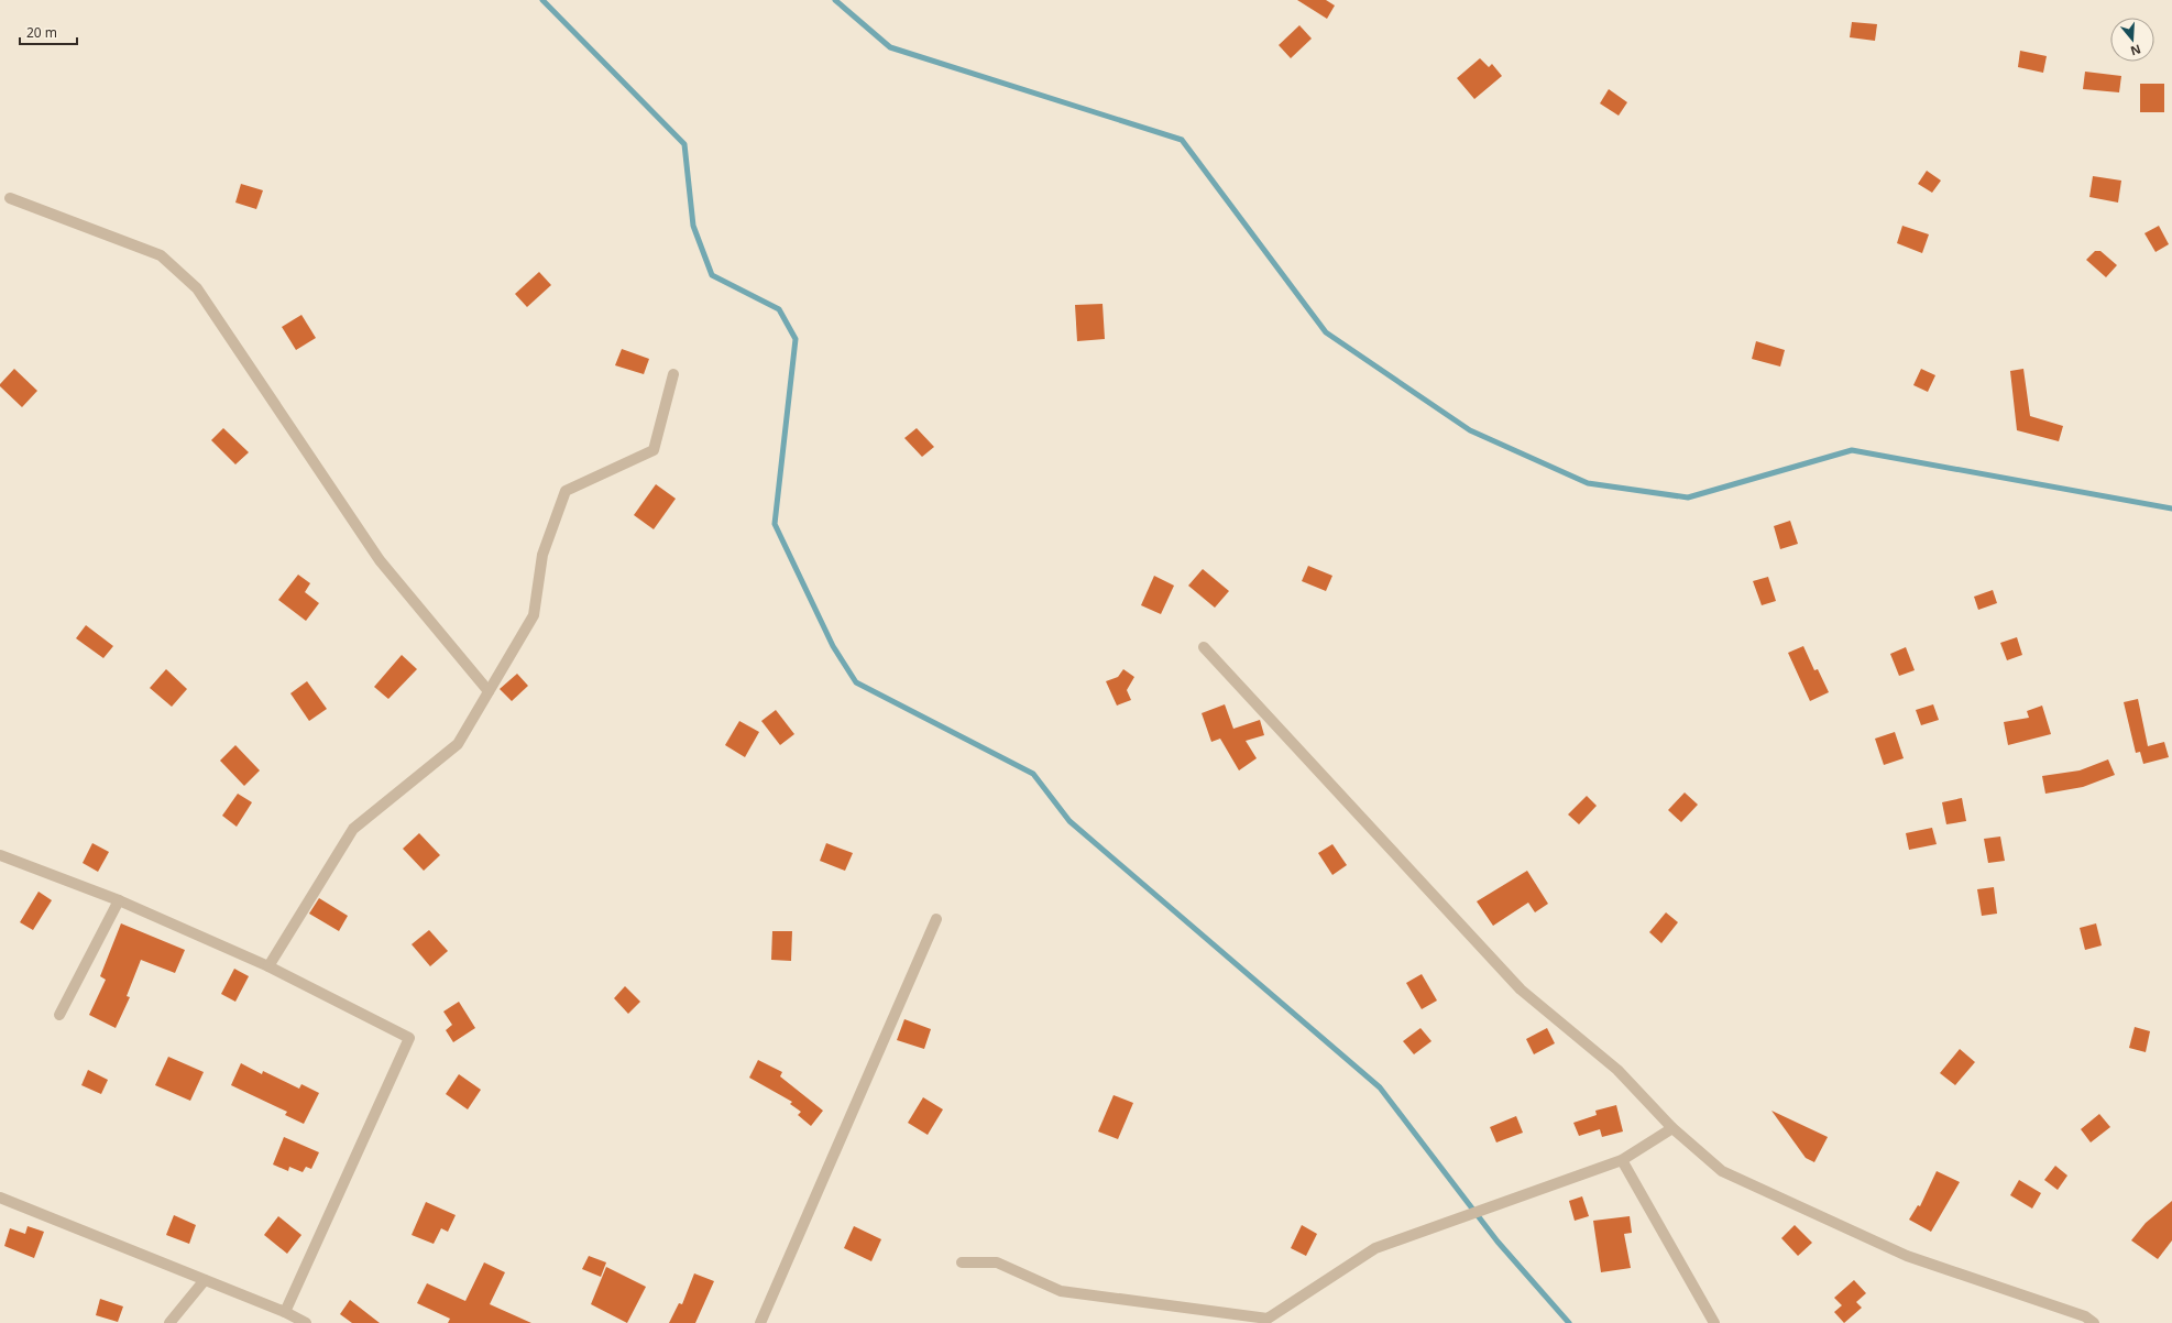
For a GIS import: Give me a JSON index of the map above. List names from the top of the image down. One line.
{"scale_bar":"20 m","north":"bottom"}
